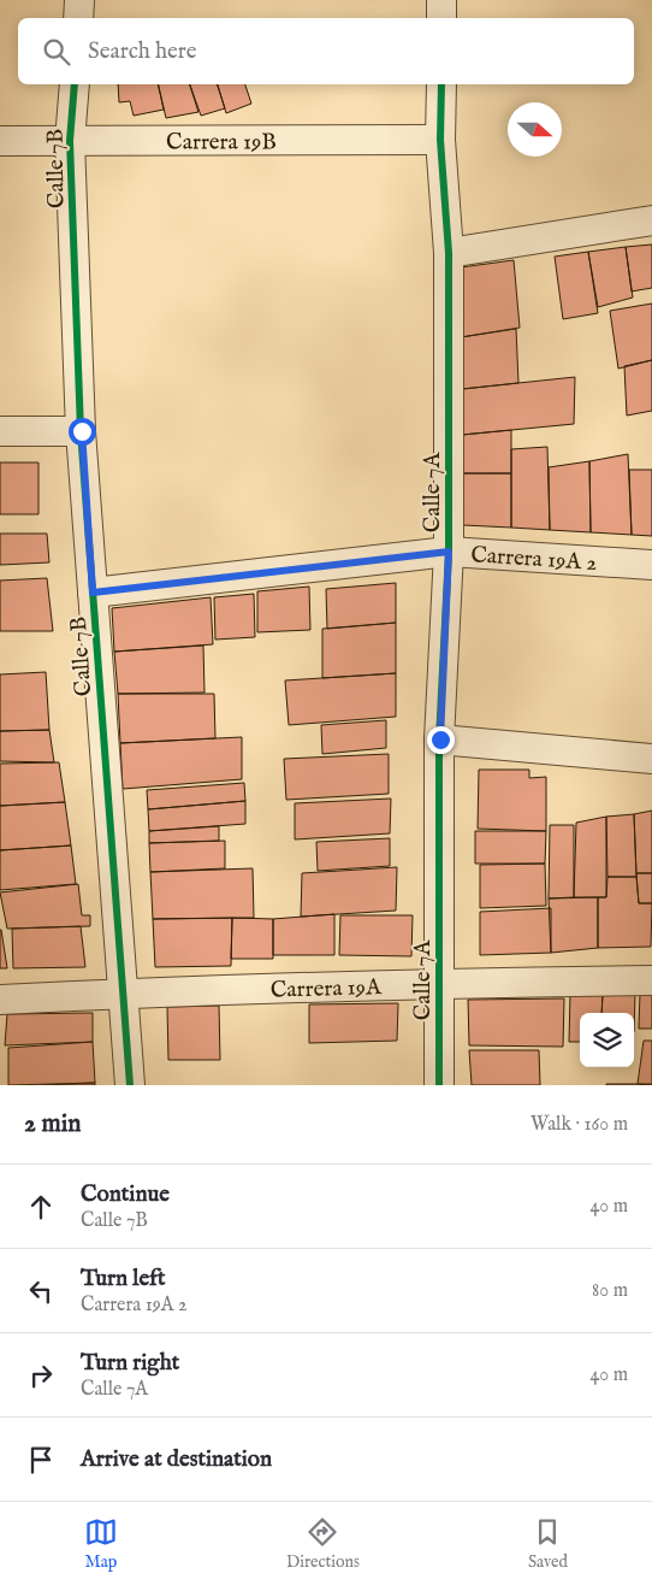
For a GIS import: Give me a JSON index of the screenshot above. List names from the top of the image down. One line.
{"streets":{"street":["Carrera 19B","Calle 7B","Calle 7A","Carrera 19A 2","Carrera 19A"]},"crossings":[["Carrera 19B","Calle 7B"],["Carrera 19B","Calle 7A"],["Calle 7B","Carrera 19A 2"],["Calle 7B","Carrera 19A"],["Calle 7A","Carrera 19A 2"],["Calle 7A","Carrera 19A"]],"north":"right","page":{"search":"Search here","heading":["2 min","Walk · 160 m"],"list":[["Continue","Calle 7B","40 m"],["Turn left","Carrera 19A 2","80 m"],["Turn right","Calle 7A","40 m"],"Arrive at destination"],"nav":["Map","Directions","Saved"]}}
